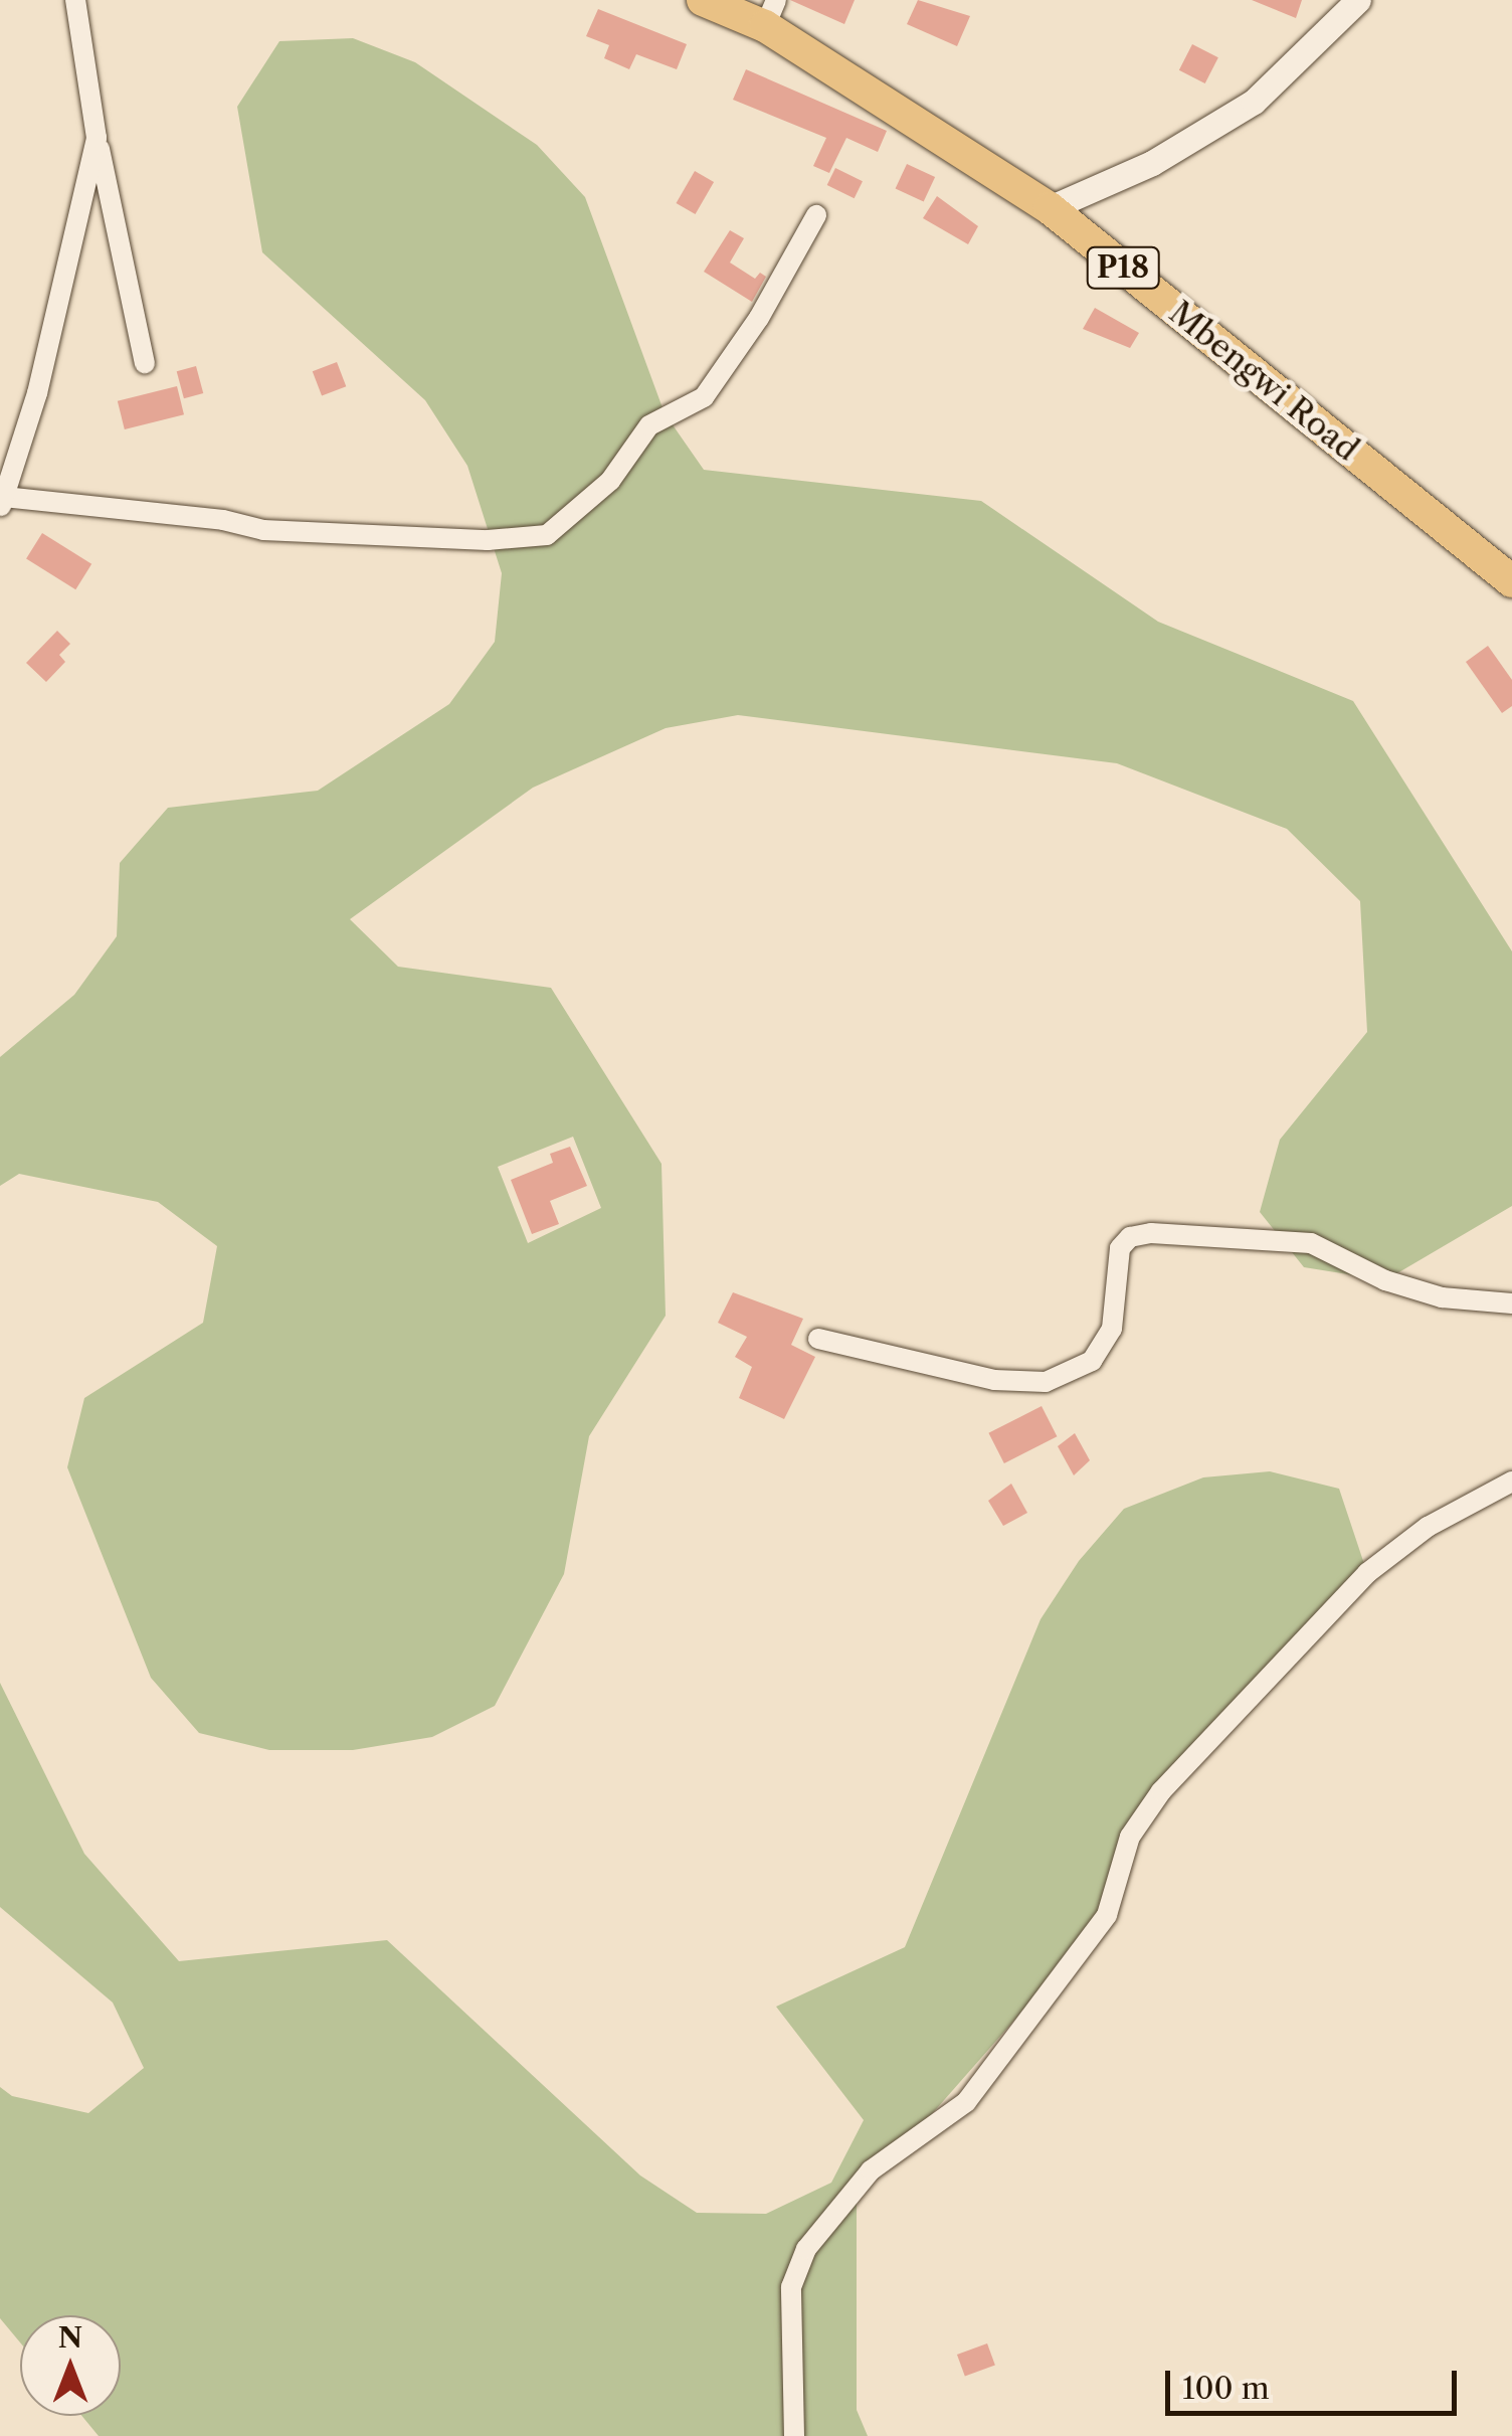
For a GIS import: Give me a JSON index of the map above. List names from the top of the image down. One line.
{"streets":{"main road":["P18","Mbengwi Road"]},"scale_bar":"100 m","north":"top"}
